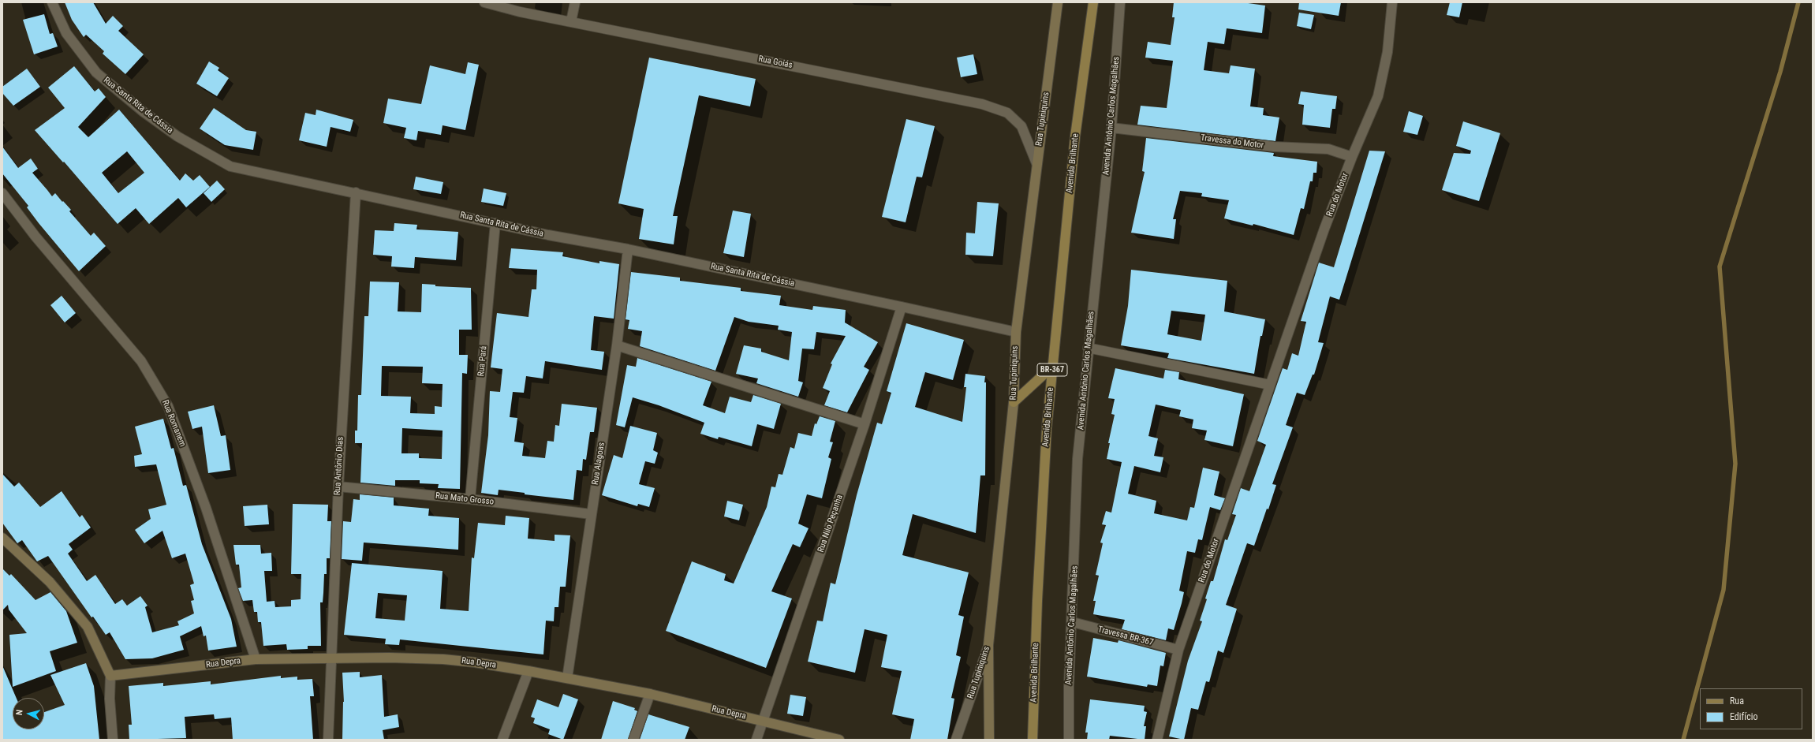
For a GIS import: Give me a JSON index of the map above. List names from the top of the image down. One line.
{"streets":{"main road":["Avenida Brilhante","BR-367"],"street":["Rua Goiás","Rua Santa Rita de Cássia","Avenida Antônio Carlos Magalhães","Rua Tupiniquins","Travessa do Motor","Rua do Motor","Rua Pará","Rua Romanem","Rua Alagoas","Rua Antônio Dias","Rua Mato Grosso","Rua Nilo Peçanha","Travessa BR-367","Rua Depra"]},"crossings":[["Rua Goiás","Rua Tupiniquins"],["Rua Santa Rita de Cássia","Rua Tupiniquins"],["Rua Santa Rita de Cássia","Rua Pará"],["Rua Santa Rita de Cássia","Rua Alagoas"],["Rua Santa Rita de Cássia","Rua Antônio Dias"],["Rua Santa Rita de Cássia","Rua Nilo Peçanha"],["Avenida Antônio Carlos Magalhães","Travessa do Motor"],["Avenida Antônio Carlos Magalhães","Travessa BR-367"],["Travessa do Motor","Rua do Motor"],["Rua do Motor","Travessa BR-367"],["Rua Pará","Rua Mato Grosso"],["Rua Romanem","Rua Depra"],["Rua Alagoas","Rua Mato Grosso"],["Rua Alagoas","Rua Depra"],["Rua Antônio Dias","Rua Mato Grosso"],["Rua Antônio Dias","Rua Depra"],["Rua Nilo Peçanha","Rua Depra"]],"legend":["Rua","Edifício"],"north":"left"}
